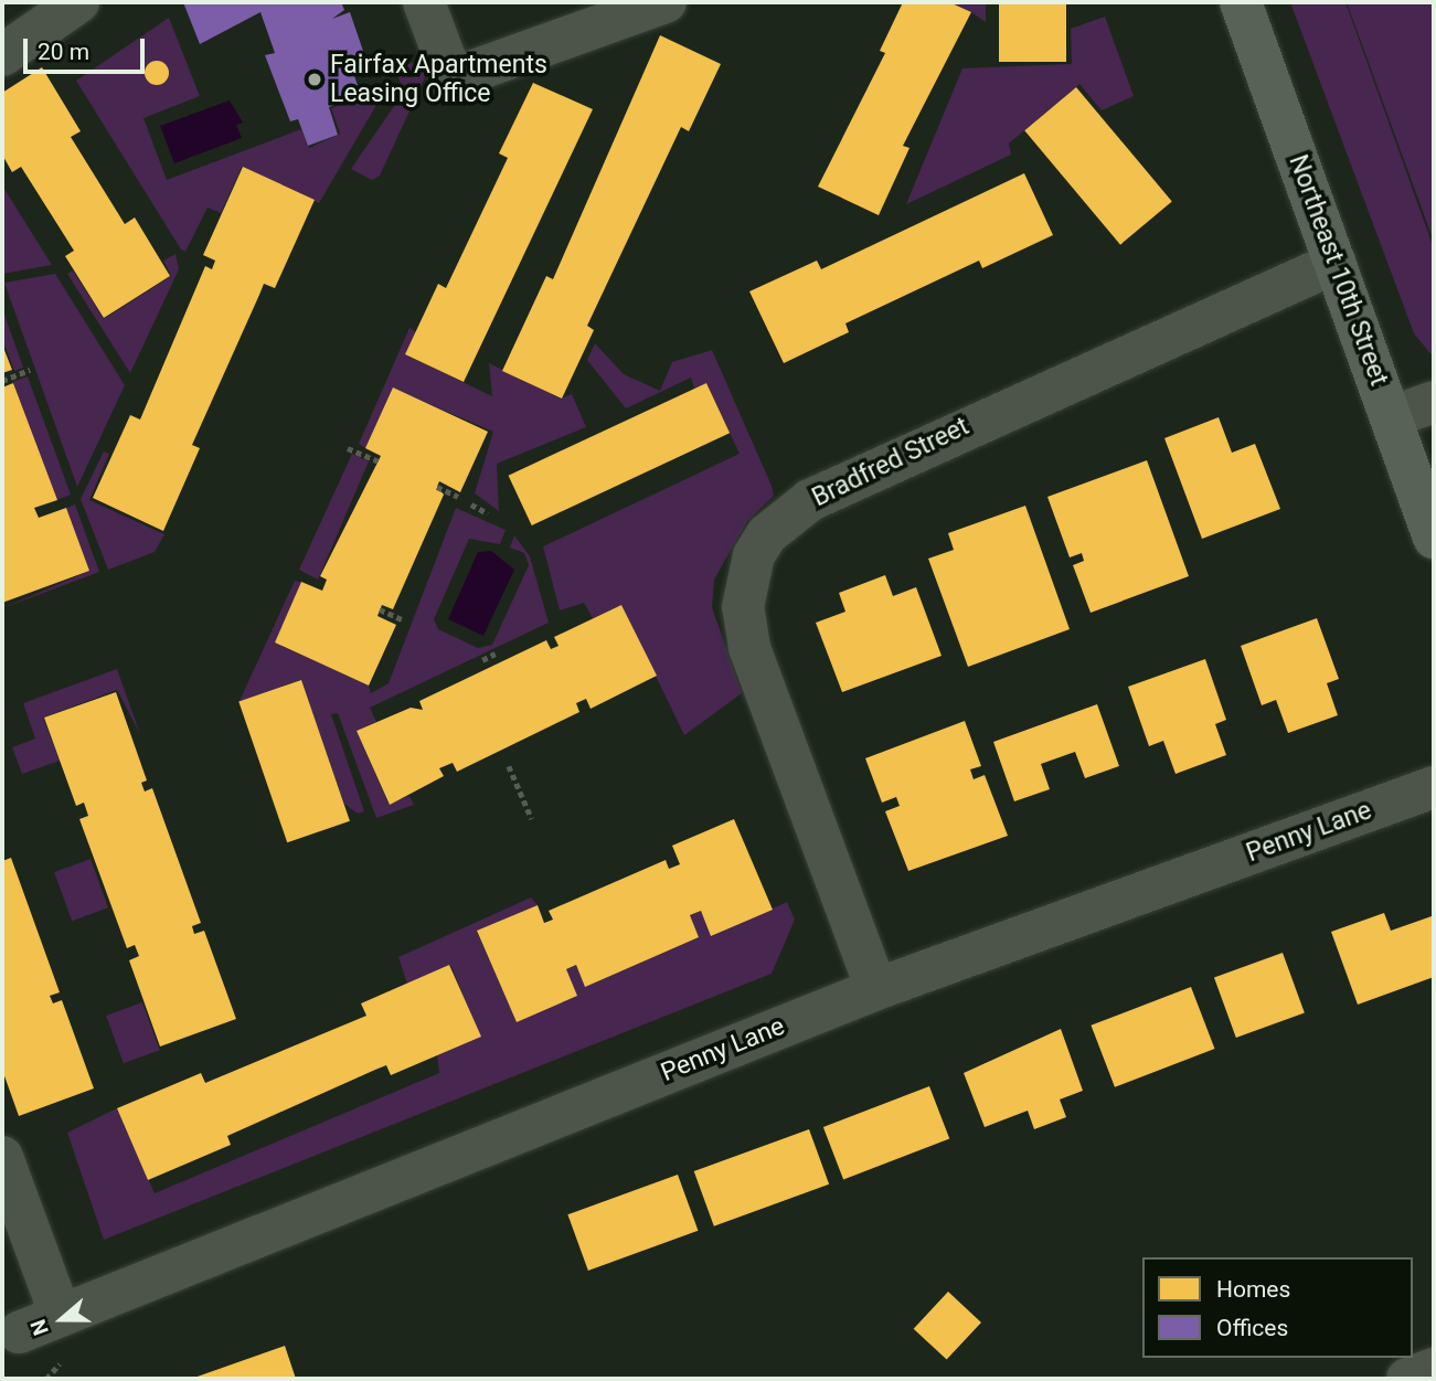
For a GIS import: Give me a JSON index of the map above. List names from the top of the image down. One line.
{"streets":{"main road":["Northeast 10th Street"],"street":["Bradfred Street","Penny Lane"]},"crossings":[["Northeast 10th Street","Bradfred Street"],["Bradfred Street","Penny Lane"]],"places":["Fairfax Apartments Leasing Office"],"legend":["Homes","Offices"],"scale_bar":"20 m","north":"left"}
